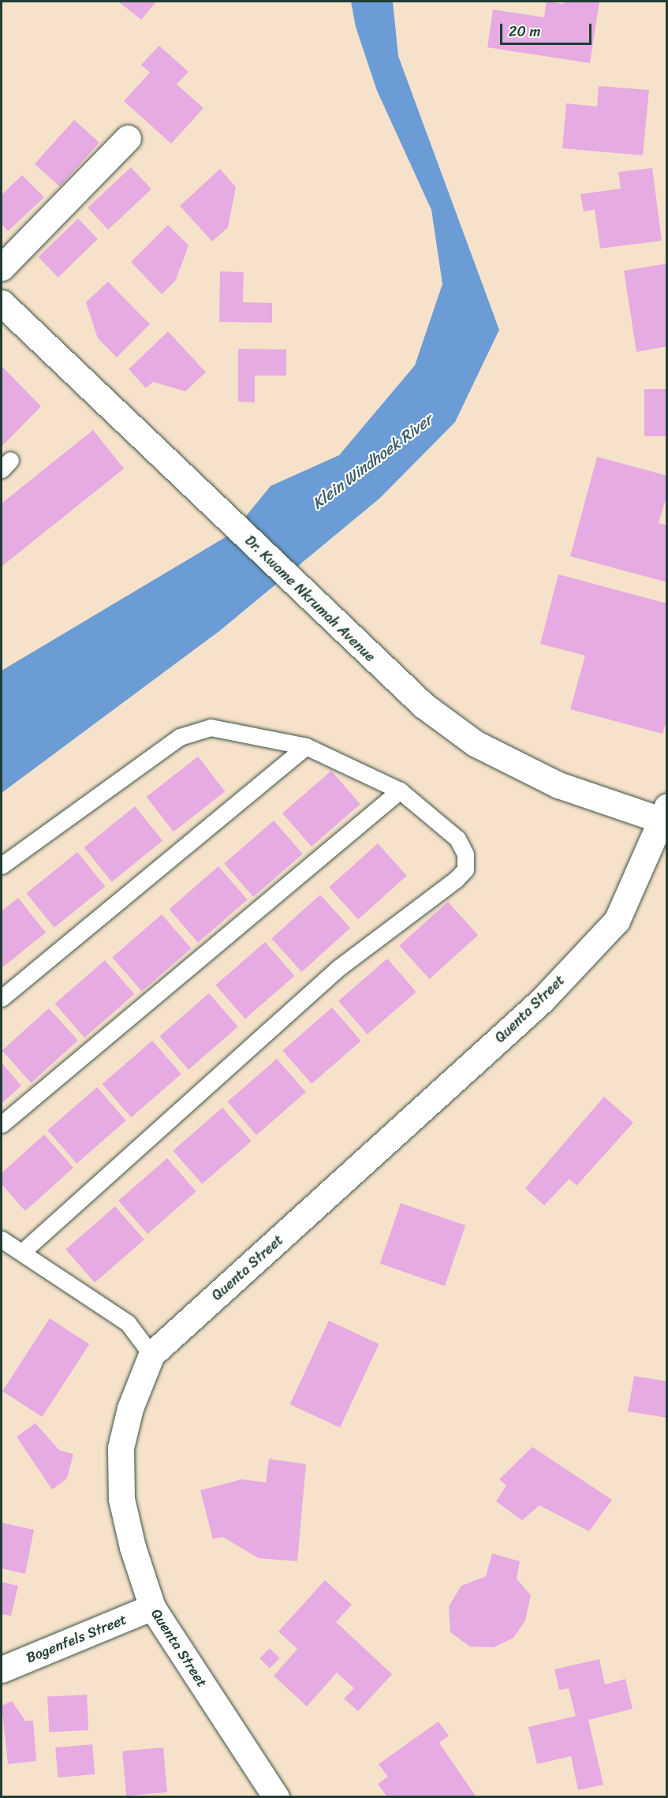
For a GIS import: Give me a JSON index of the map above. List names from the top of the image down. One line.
{"streets":{"street":["Dr. Kwame Nkrumah Avenue","Quenta Street","Bogenfels Street"]},"crossings":[["Dr. Kwame Nkrumah Avenue","Quenta Street"],["Quenta Street","Bogenfels Street"]],"water":["Klein Windhoek River"],"scale_bar":"20 m"}
